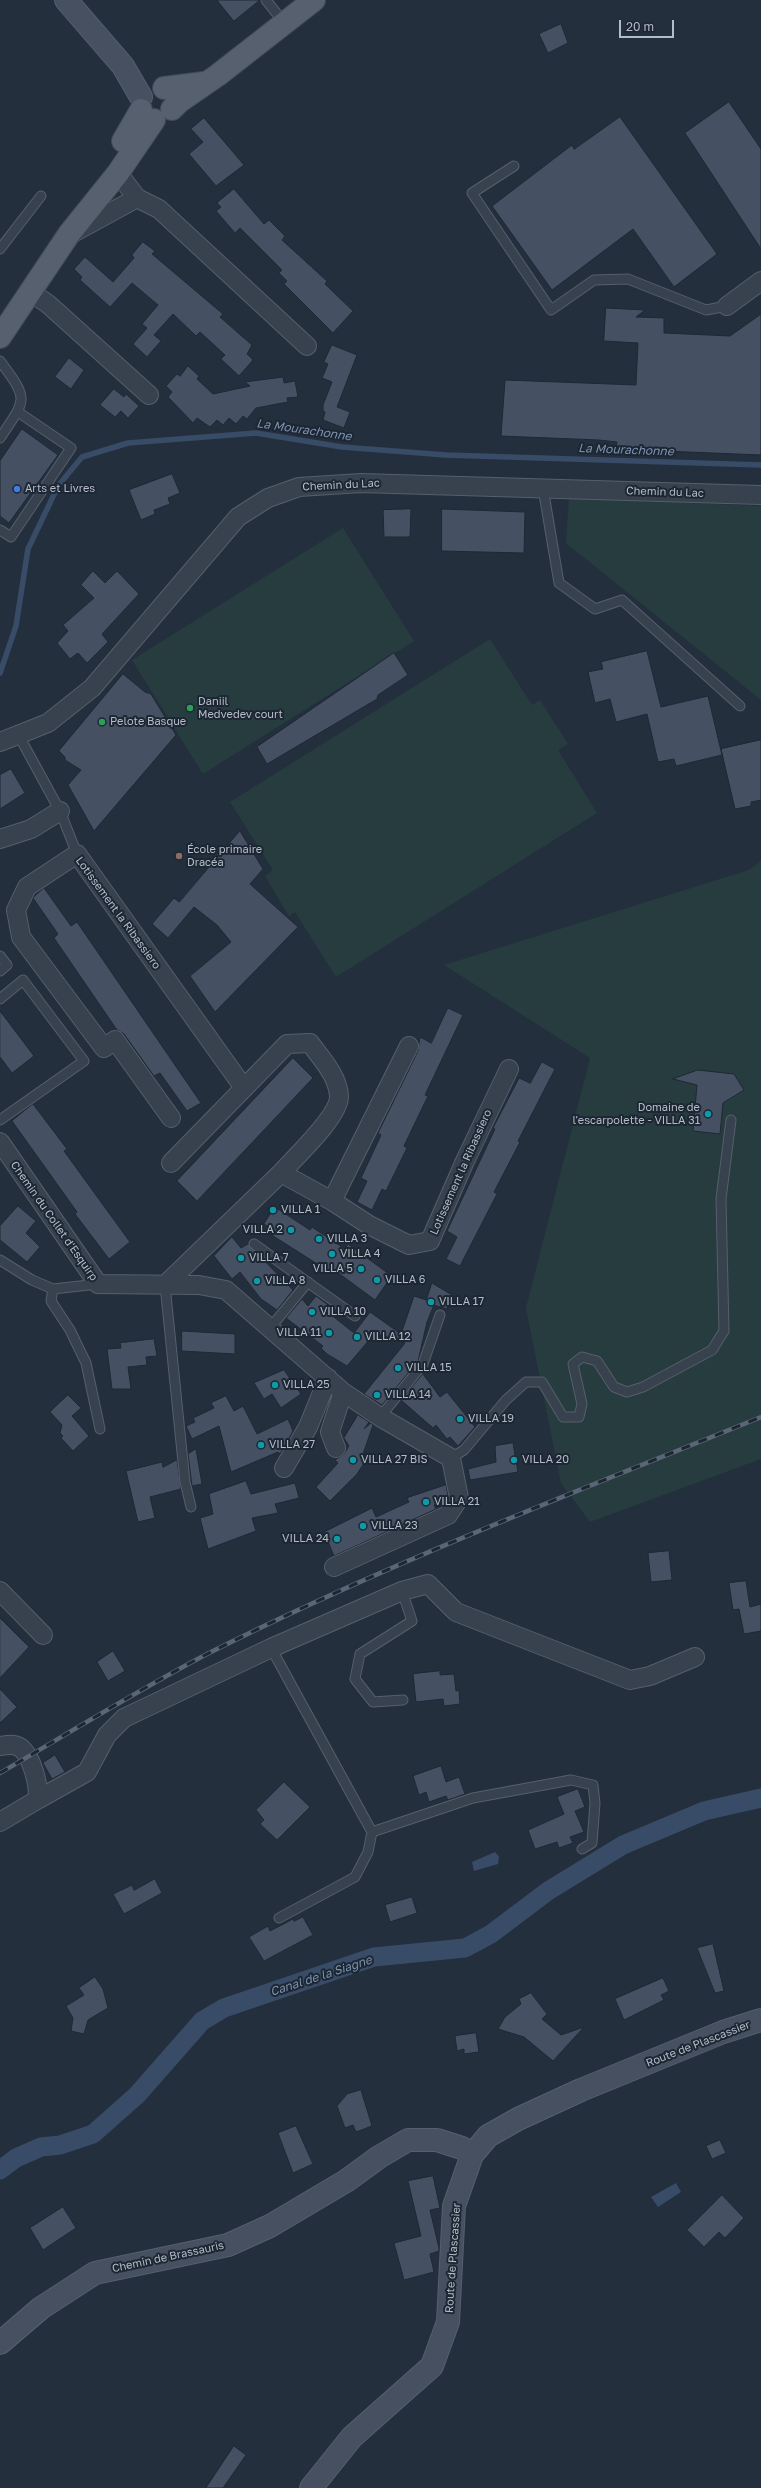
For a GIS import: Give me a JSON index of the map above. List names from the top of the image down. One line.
{"streets":{"street":["Chemin du Lac","Lotissement la Ribassiero","Chemin du Collet d'Esquirp","Route de Plascassier","Chemin de Brassauris"]},"crossings":[["Route de Plascassier","Chemin de Brassauris"]],"water":["La Mourachonne","Canal de la Siagne"],"places":["Arts et Livres","Daniil Medvedev court","Pelote Basque","École primaire Dracéa","Domaine de l'escarpolette - VILLA 31","VILLA 1","VILLA 2","VILLA 3","VILLA 4","VILLA 7","VILLA 5","VILLA 6","VILLA 8","VILLA 17","VILLA 10","VILLA 11","VILLA 12","VILLA 15","VILLA 25","VILLA 14","VILLA 19","VILLA 27","VILLA 27 BIS","VILLA 20","VILLA 21","VILLA 23","VILLA 24"],"scale_bar":"20 m"}
